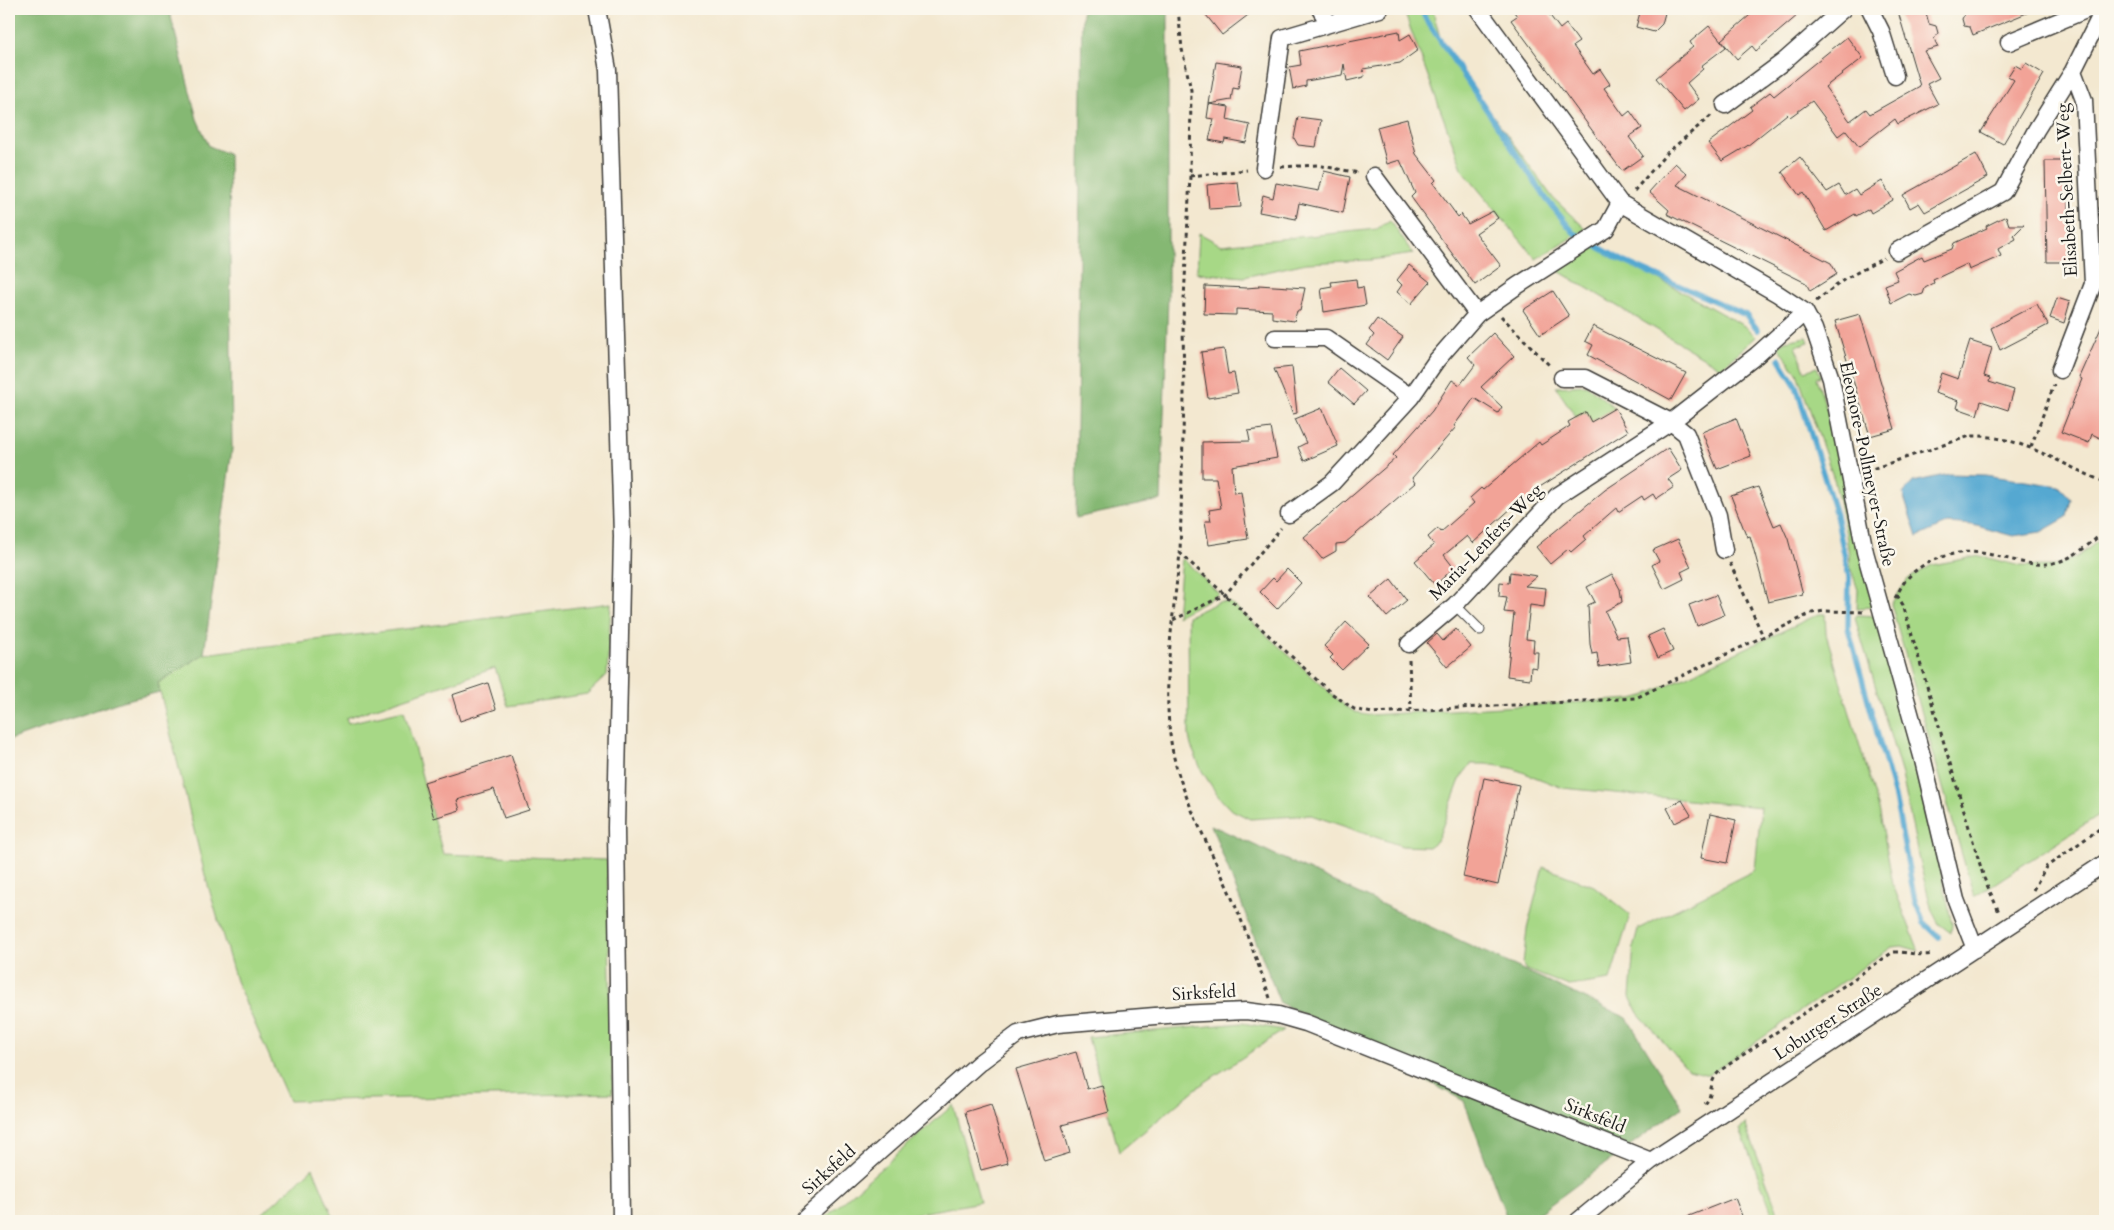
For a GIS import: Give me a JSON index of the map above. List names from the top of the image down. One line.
{"streets":{"street":["Elisabeth-Selbert-Weg","Eleonore-Pollmeyer-Straße","Maria-Lenfers-Weg","Sirksfeld","Loburger Straße"]},"crossings":[["Eleonore-Pollmeyer-Straße","Maria-Lenfers-Weg"],["Eleonore-Pollmeyer-Straße","Loburger Straße"],["Sirksfeld","Loburger Straße"]]}
